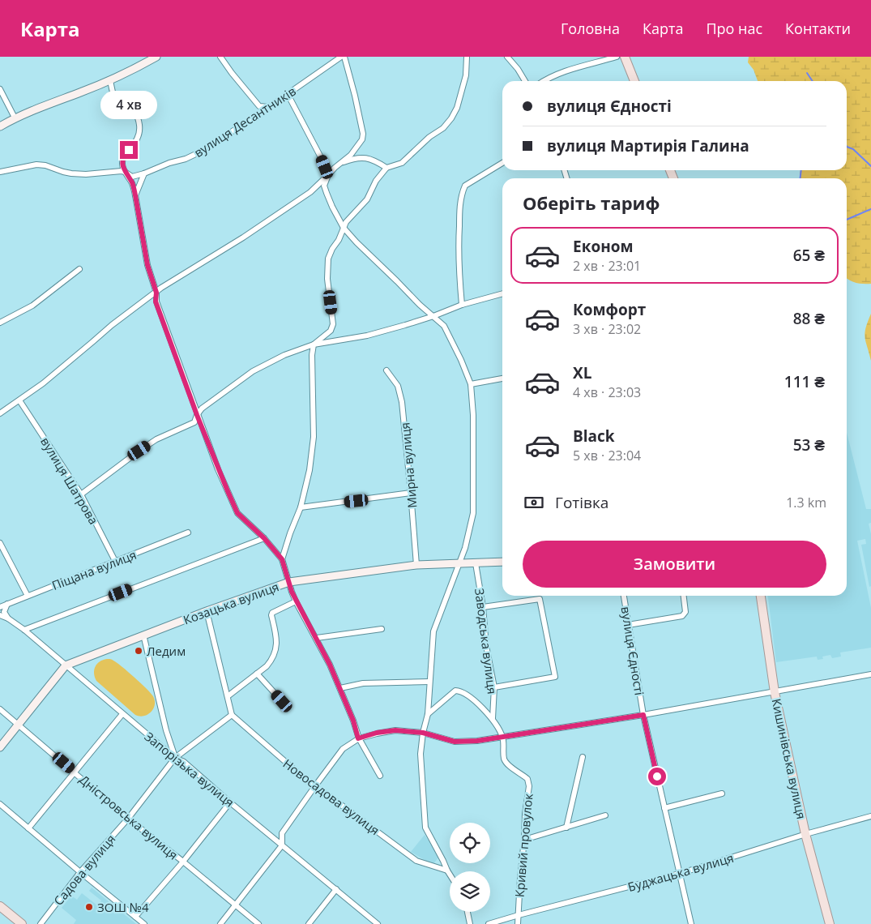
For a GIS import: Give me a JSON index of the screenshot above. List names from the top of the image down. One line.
{"streets":{"main road":["Кишинівська вулиця"],"street":["вулиця Десантників","Мирна вулиця","вулиця Шатрова","Піщана вулиця","Козацька вулиця","Заводська вулиця","вулиця Єдності","Запорізька вулиця","Новосадова вулиця","Дністровська вулиця","Кривий провулок","Садова вулиця","Буджацька вулиця"]},"crossings":[["Мирна вулиця","Козацька вулиця"],["вулиця Шатрова","Піщана вулиця"],["Козацька вулиця","Заводська вулиця"],["Козацька вулиця","Запорізька вулиця"],["Козацька вулиця","Дністровська вулиця"],["Заводська вулиця","Кривий провулок"],["вулиця Єдності","Буджацька вулиця"],["Кишинівська вулиця","Буджацька вулиця"],["Запорізька вулиця","Садова вулиця"],["Новосадова вулиця","Садова вулиця"],["Дністровська вулиця","Садова вулиця"],["Кривий провулок","Буджацька вулиця"]],"places":["Ледим","ЗОШ №4"],"page":{"header":"Карта","nav":["Головна","Карта","Про нас","Контакти"],"banner":["вулиця Єдності","вулиця Мартирія Галина"],"bubble":"4 хв","heading":"Оберіть тариф","list":[{"name":"Економ","note":"2 хв · 23:01","value":"65 ₴"},{"name":"Комфорт","note":"3 хв · 23:02","value":"88 ₴"},{"name":"XL","note":"4 хв · 23:03","value":"111 ₴"},{"name":"Black","note":"5 хв · 23:04","value":"53 ₴"}],"pay":["Готівка","1.3 km"],"buttons":"Замовити"}}
